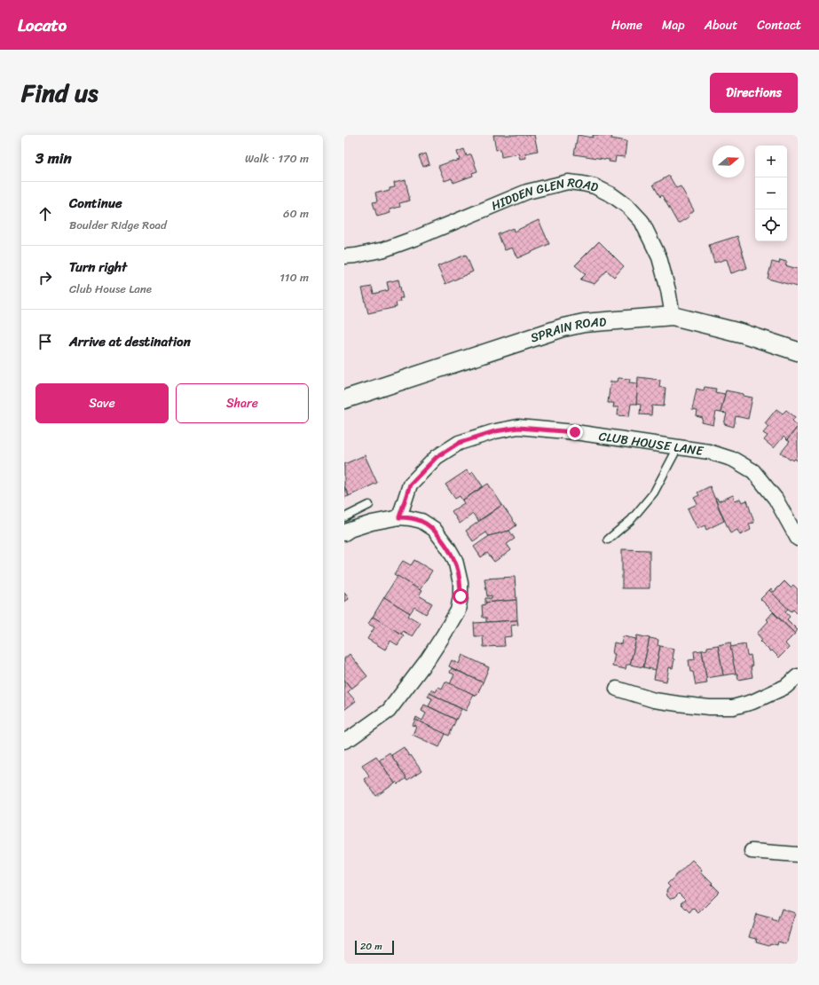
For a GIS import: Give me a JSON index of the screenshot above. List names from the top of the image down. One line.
{"streets":{"street":["HIDDEN GLEN ROAD","SPRAIN ROAD","CLUB HOUSE LANE"]},"crossings":[["HIDDEN GLEN ROAD","SPRAIN ROAD"]],"scale_bar":"20 m","north":"right","page":{"header":"Locato","nav":["Home","Map","About","Contact"],"title":"Find us","buttons":["Directions",["Save","Share"]],"heading":["3 min","Walk · 170 m"],"map_buttons":["+","−"],"list":[["Continue","Boulder Ridge Road","60 m"],["Turn right","Club House Lane","110 m"],"Arrive at destination"],"scale":"20 m"}}
